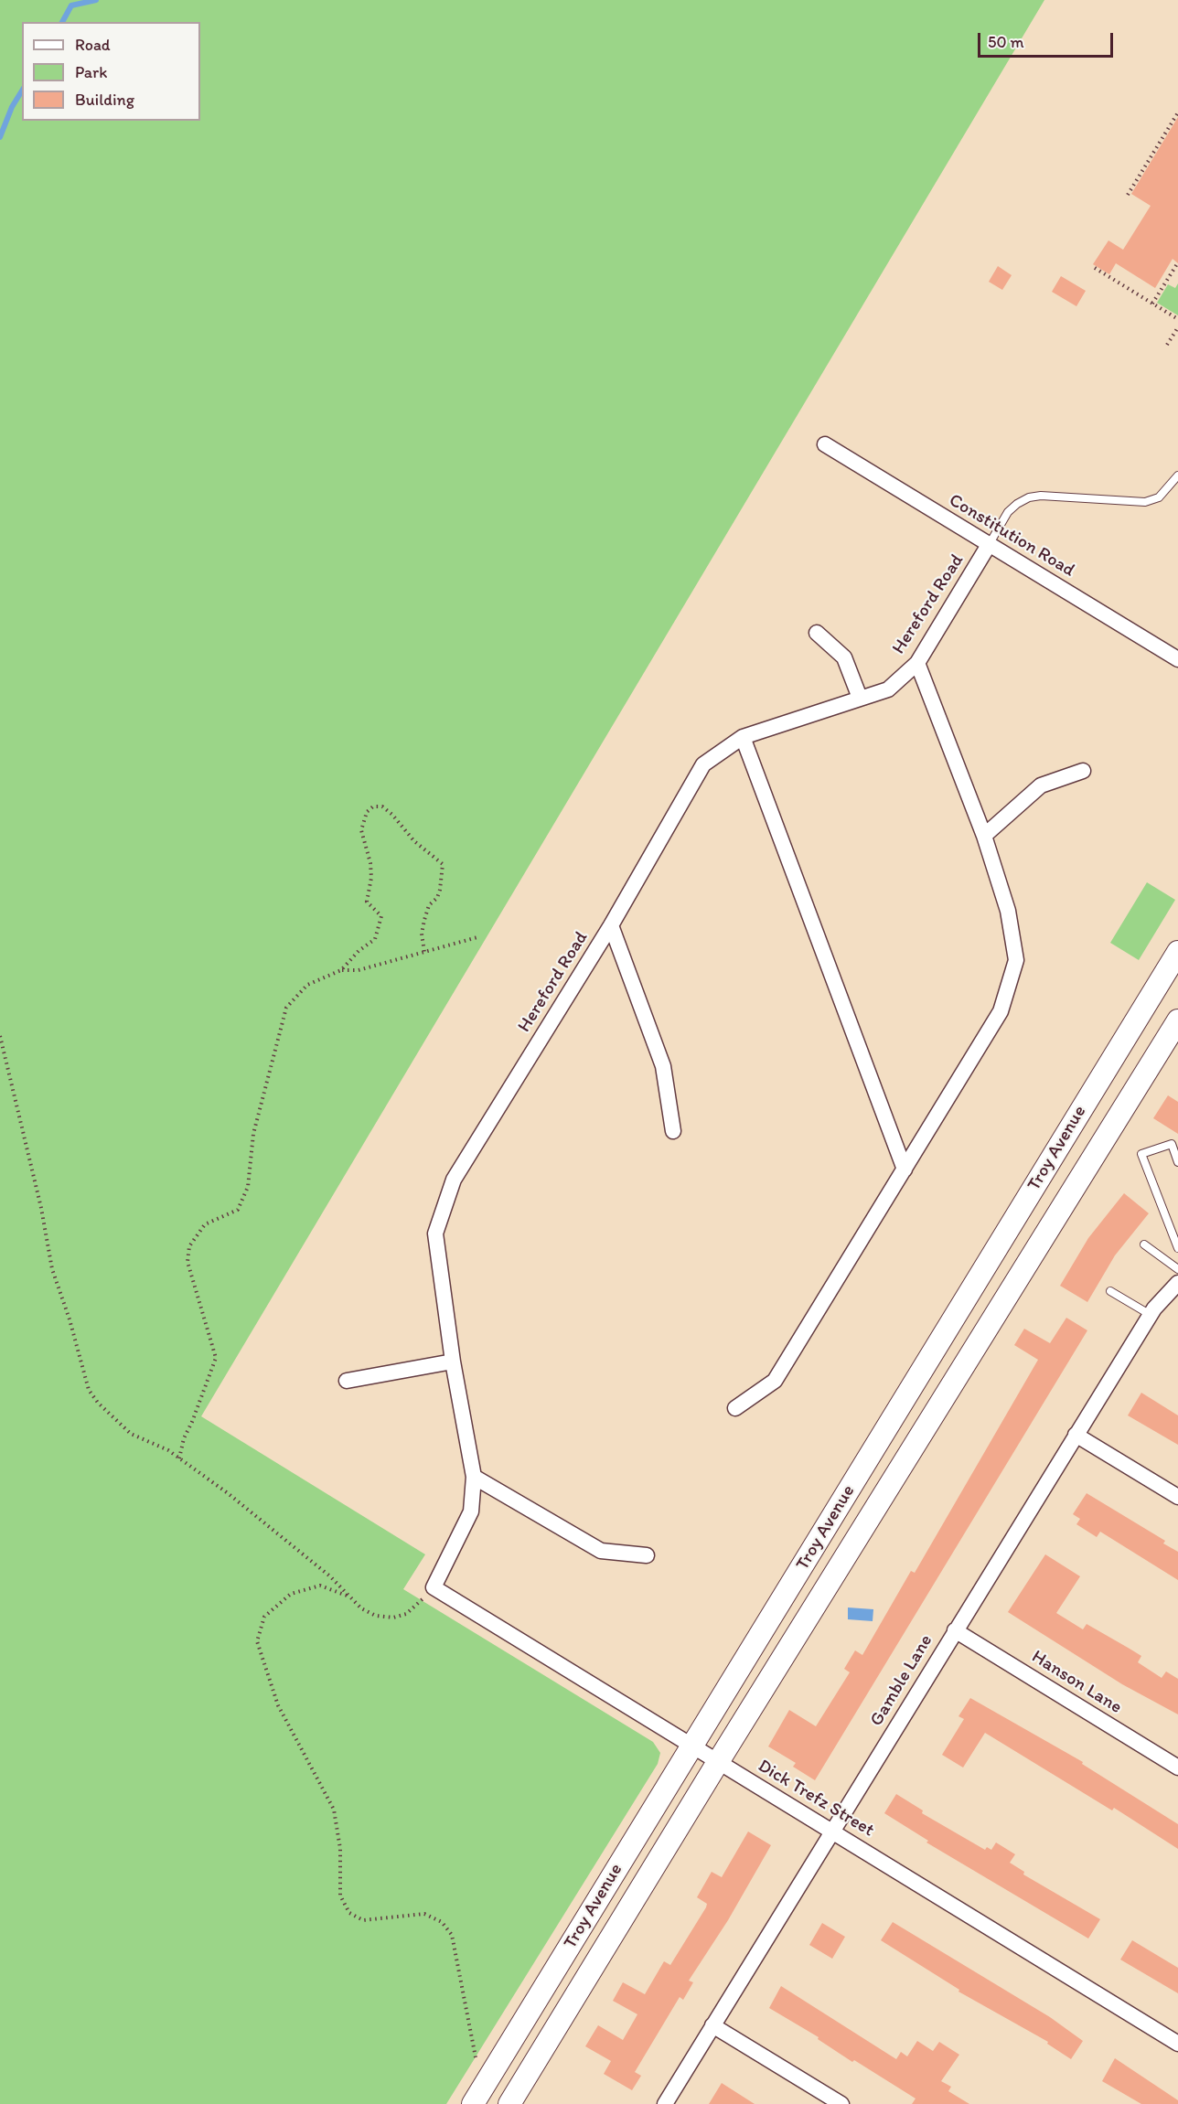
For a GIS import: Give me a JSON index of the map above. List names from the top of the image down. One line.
{"streets":{"main road":["Troy Avenue"],"street":["Constitution Road","Hereford Road","Gamble Lane","Hanson Lane","Dick Trefz Street"]},"crossings":[["Constitution Road","Hereford Road"],["Hereford Road","Dick Trefz Street"],["Troy Avenue","Dick Trefz Street"],["Gamble Lane","Hanson Lane"],["Gamble Lane","Dick Trefz Street"]],"legend":["Road","Park","Building"],"scale_bar":"50 m"}
